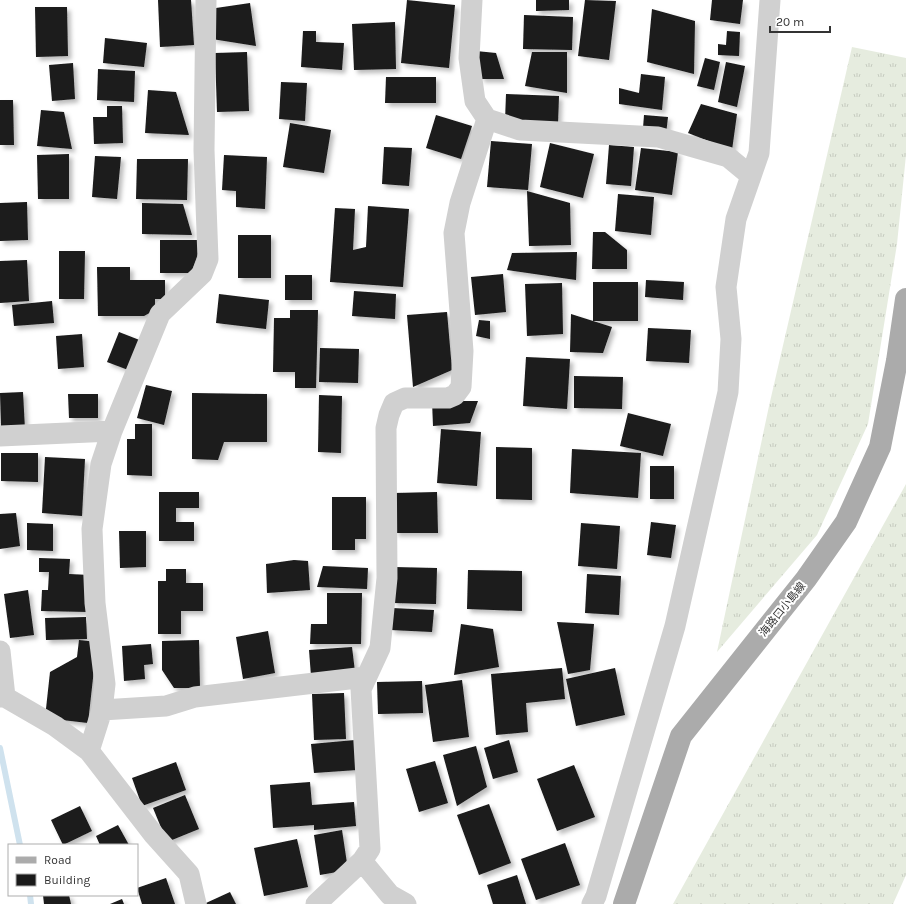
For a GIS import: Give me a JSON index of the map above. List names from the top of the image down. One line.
{"streets":{"main road":["海路口小島線"]},"legend":["Road","Building"],"scale_bar":"20 m"}
